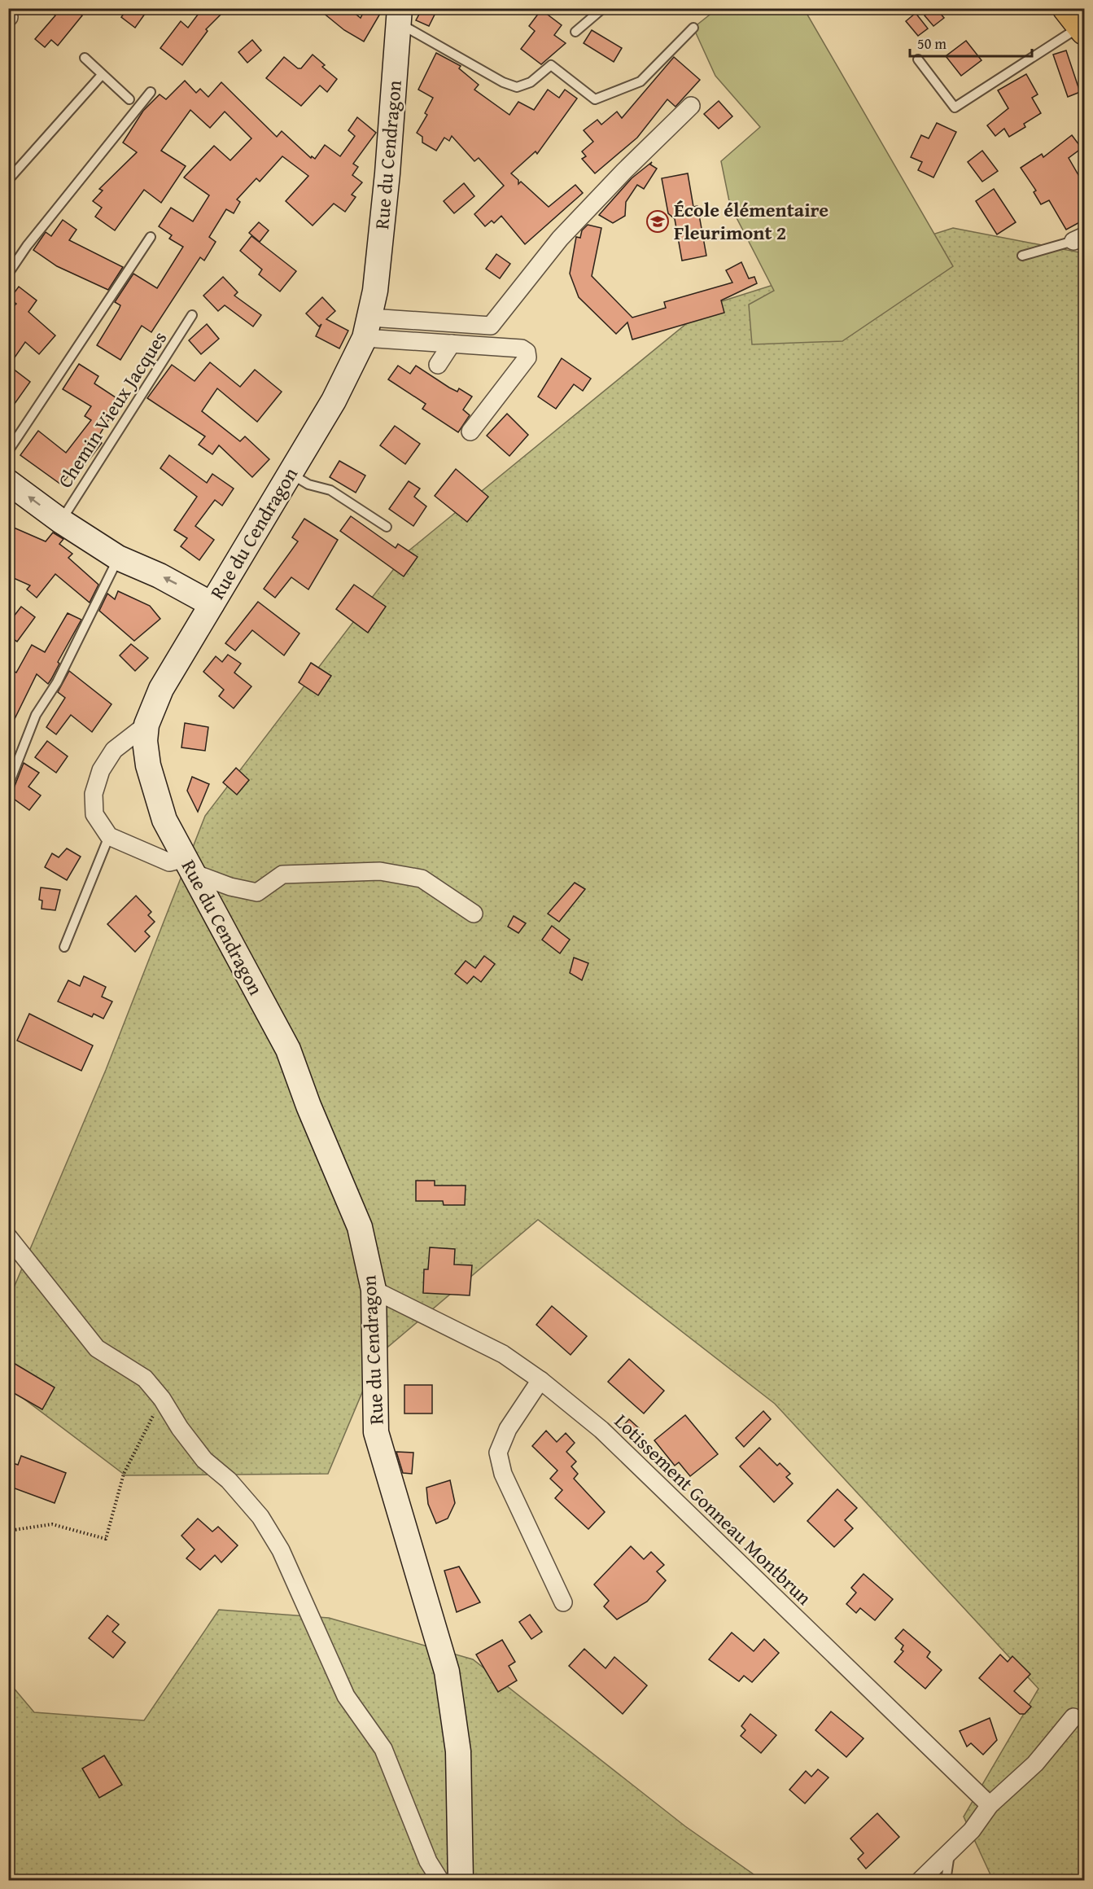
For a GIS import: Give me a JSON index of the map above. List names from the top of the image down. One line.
{"streets":{"main road":["Rue du Cendragon"],"street":["Lotissement Gonneau Montbrun"],"lane":["Chemin Vieux Jacques"]},"crossings":[["Rue du Cendragon","Lotissement Gonneau Montbrun"]],"places":{"school or university":["École élémentaire Fleurimont 2"]},"scale_bar":"50 m"}
